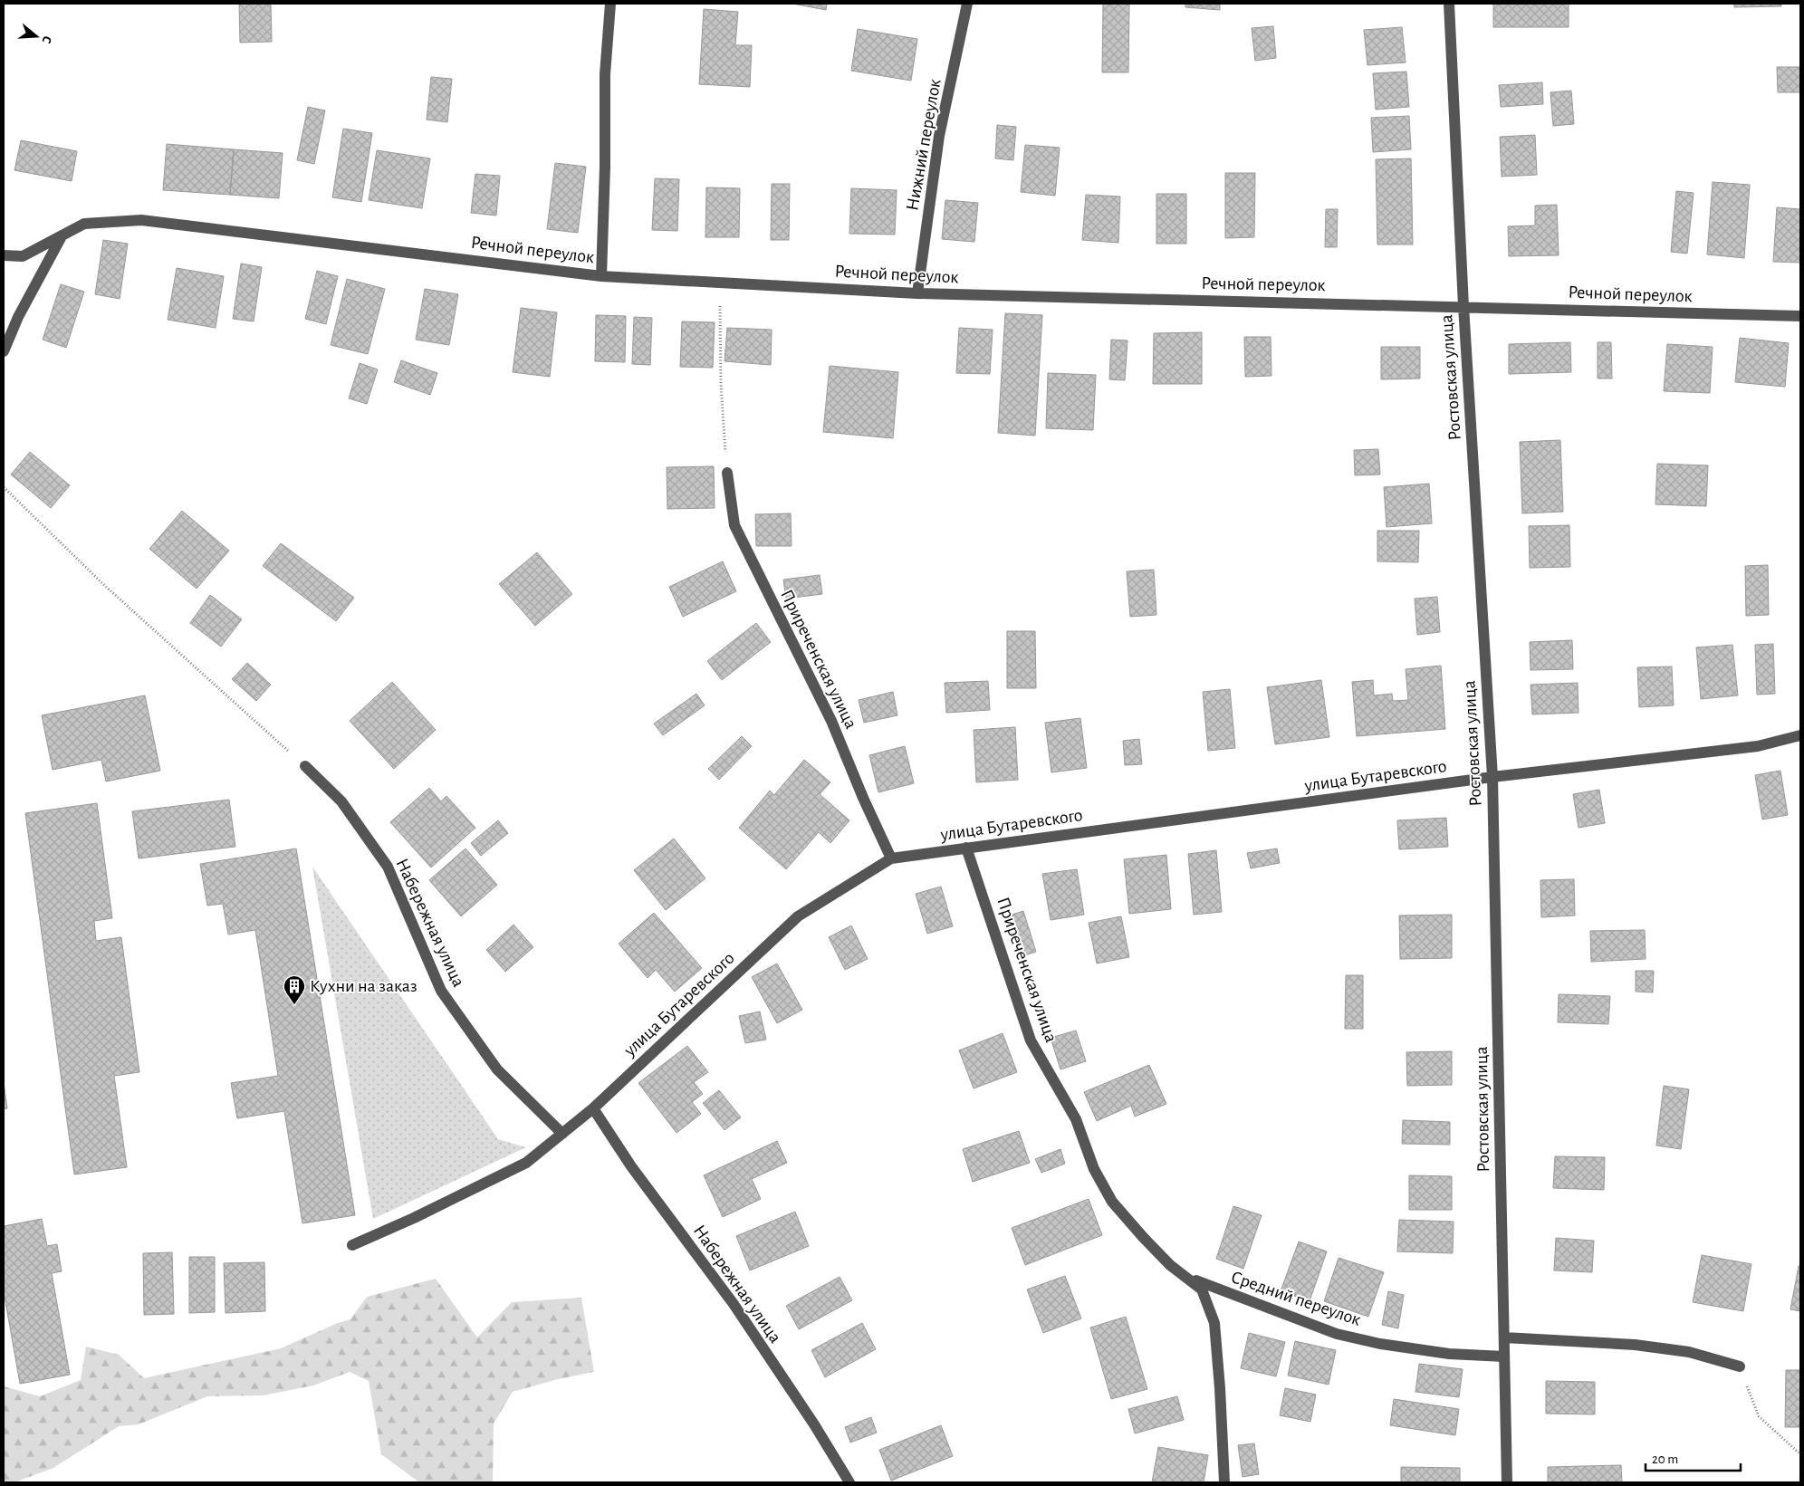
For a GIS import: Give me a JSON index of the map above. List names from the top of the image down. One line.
{"streets":{"street":["Нижний переулок","Речной переулок","Ростовская улица","Приреченская улица","улица Бутаревского","Набережная улица","Средний переулок"]},"crossings":[["Нижний переулок","Речной переулок"],["Речной переулок","Ростовская улица"],["Ростовская улица","улица Бутаревского"],["Ростовская улица","Средний переулок"],["Приреченская улица","улица Бутаревского"],["Приреченская улица","Средний переулок"],["улица Бутаревского","Набережная улица"]],"places":{"building":["Кухни на заказ"]},"scale_bar":"20 m","north":"right"}
